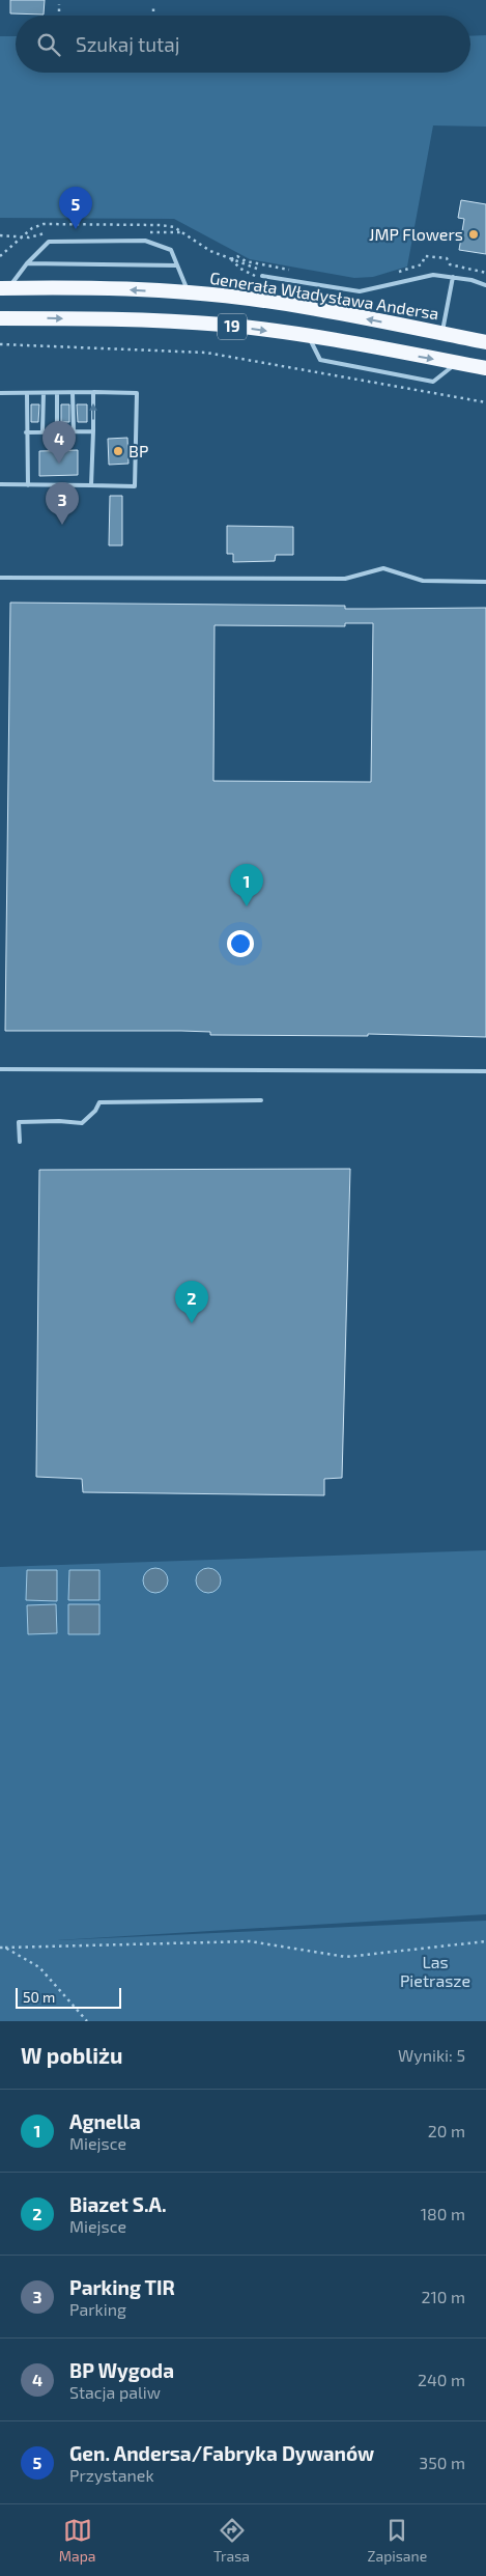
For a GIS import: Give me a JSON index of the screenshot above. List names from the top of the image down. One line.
{"streets":{"highway":["Generała Władysława Andersa","19"]},"parks":["Las Pietrasze"],"places":["JMP Flowers","BP"],"scale_bar":"50 m","page":{"search":"Szukaj tutaj","pins":["5","4","3","1","2"],"scale":"50 m","heading":["W pobliżu","Wyniki: 5"],"list":[{"mark":"1","name":"Agnella","note":"Miejsce","value":"20 m"},{"mark":"2","name":"Biazet S.A.","note":"Miejsce","value":"180 m"},{"mark":"3","name":"Parking TIR","note":"Parking","value":"210 m"},{"mark":"4","name":"BP Wygoda","note":"Stacja paliw","value":"240 m"},{"mark":"5","name":"Gen. Andersa/Fabryka Dywanów","note":"Przystanek","value":"350 m"}],"nav":["Mapa","Trasa","Zapisane"]}}
